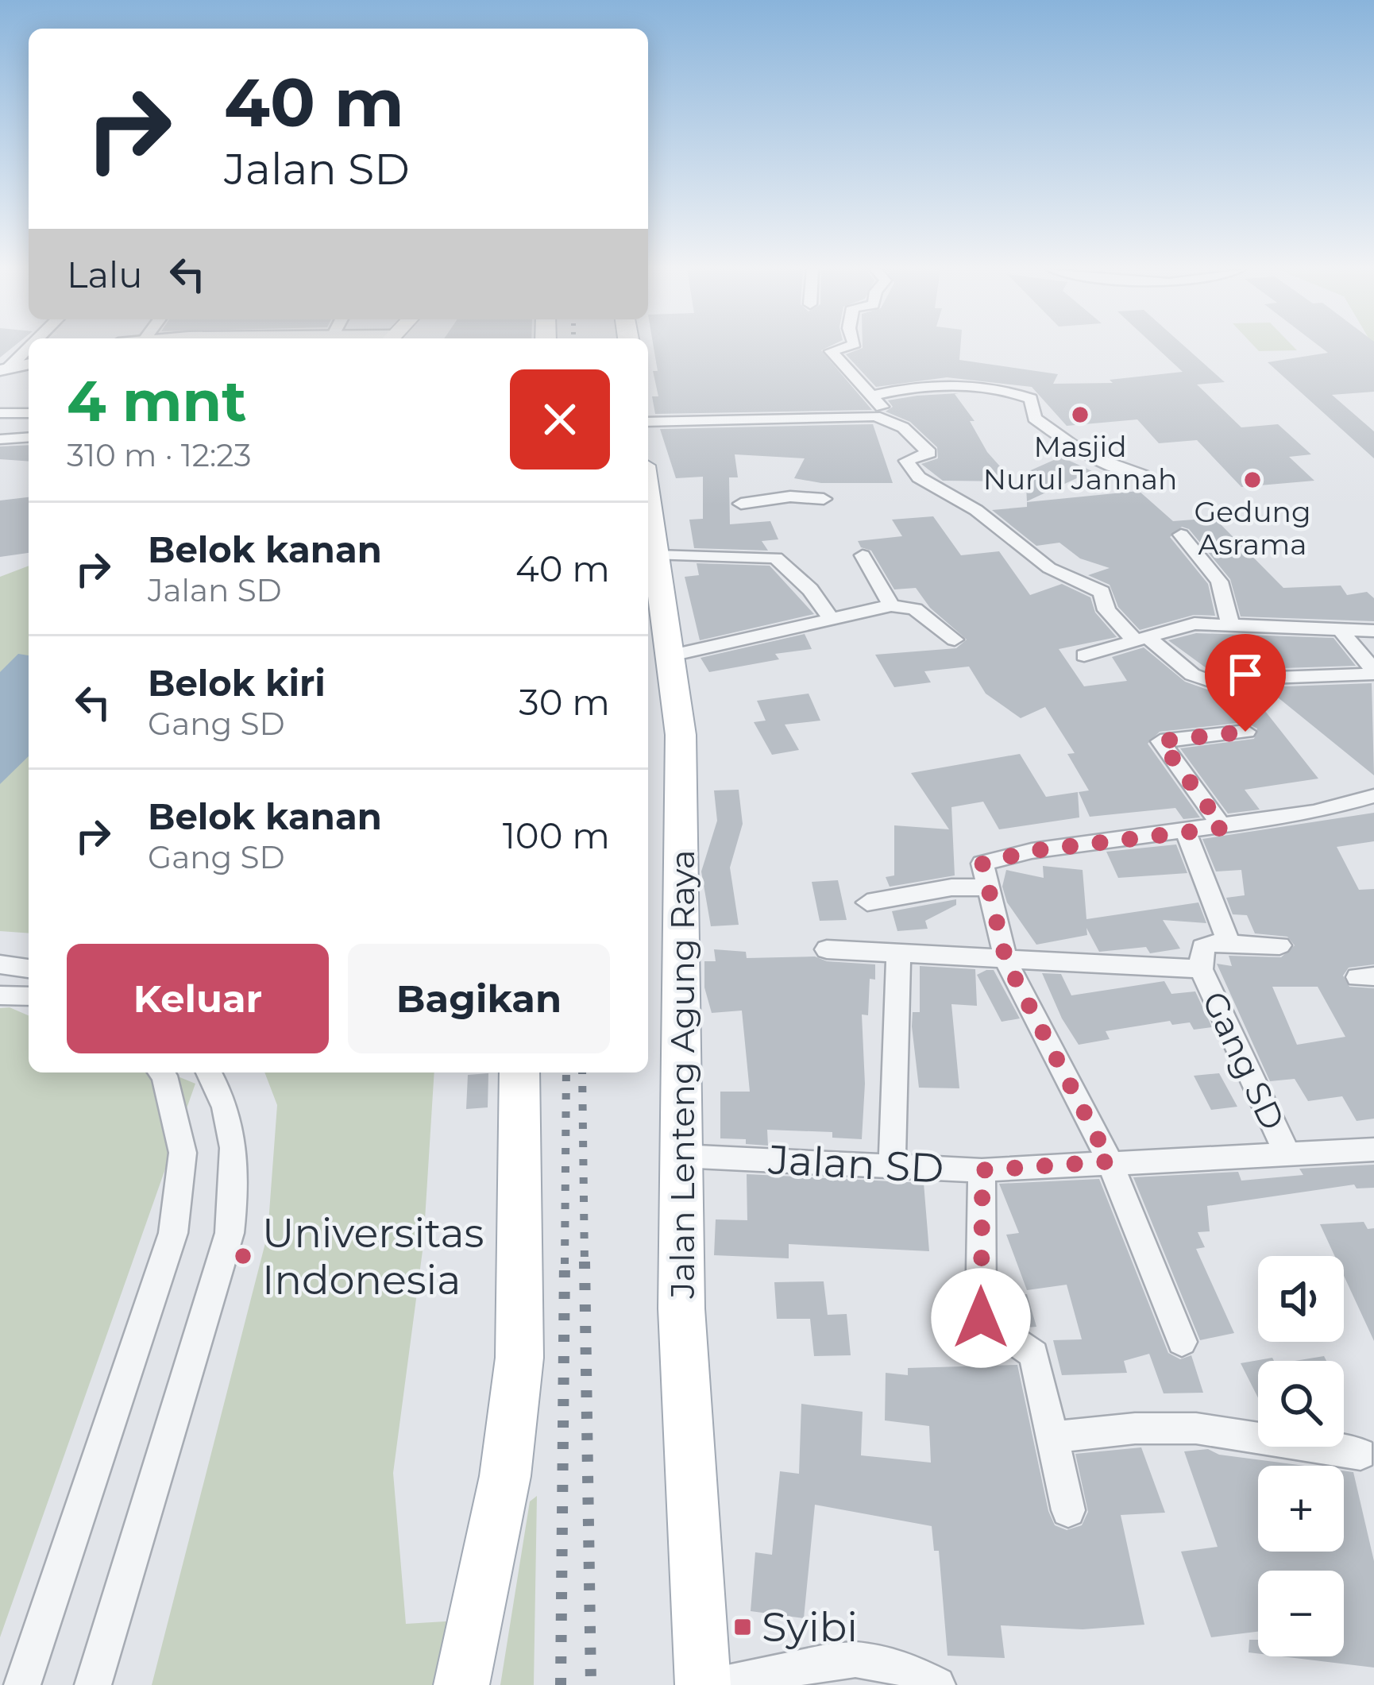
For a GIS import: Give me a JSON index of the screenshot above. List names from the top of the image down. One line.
{"streets":{"main road":["Jalan Lenteng Agung Raya"],"street":["Gang SD","Jalan SD"]},"crossings":[["Gang SD","Jalan SD"],["Jalan Lenteng Agung Raya","Jalan SD"]],"places":{"other":["Masjid Nurul Jannah","Gedung Asrama","Universitas Indonesia"],"transit":["Syibi"]},"page":{"turn":["40 m","Jalan SD"],"then":"Lalu","heading":["4 mnt","310 m · 12:23"],"list":[{"name":"Belok kanan","note":"Jalan SD","value":"40 m"},{"name":"Belok kiri","note":"Gang SD","value":"30 m"},{"name":"Belok kanan","note":"Gang SD","value":"100 m"}],"buttons":["Keluar","Bagikan"],"map_buttons":["+","−"]}}
